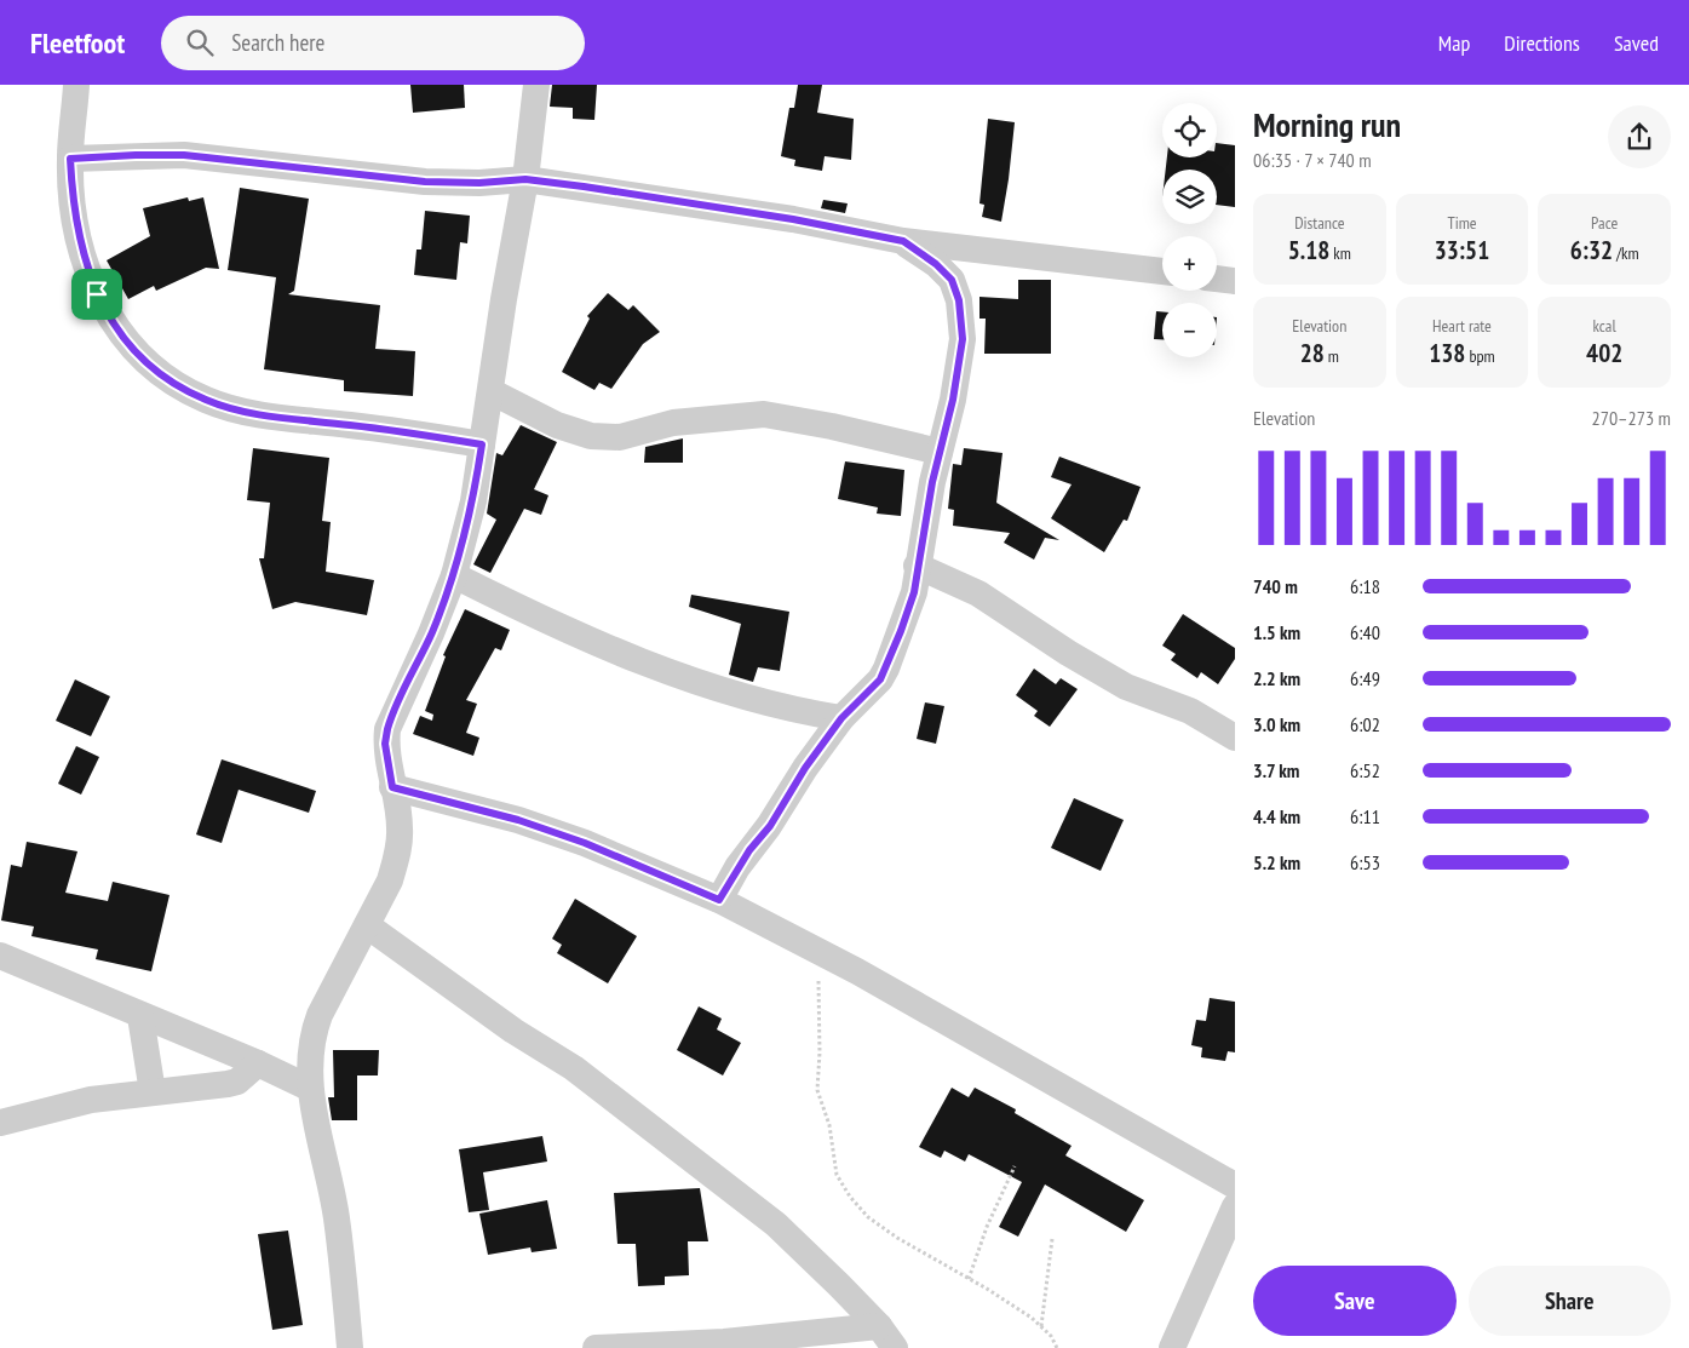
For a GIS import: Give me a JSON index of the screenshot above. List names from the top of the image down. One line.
{"page":{"header":"Fleetfoot","search":"Search here","nav":["Map","Directions","Saved"],"heading":["Morning run","06:35 · 7 × 740 m"],"map_buttons":["+","−"],"stats":[["Distance","5.18 km"],["Time","33:51"],["Pace","6:32 /km"],["Elevation","28 m"],["Heart rate","138 bpm"],["kcal","402"]],"chart":["Elevation","270–273 m"],"list":[{"name":"740 m","note":"6:18"},{"name":"1.5 km","note":"6:40"},{"name":"2.2 km","note":"6:49"},{"name":"3.0 km","note":"6:02"},{"name":"3.7 km","note":"6:52"},{"name":"4.4 km","note":"6:11"},{"name":"5.2 km","note":"6:53"}],"buttons":["Save","Share"]}}
